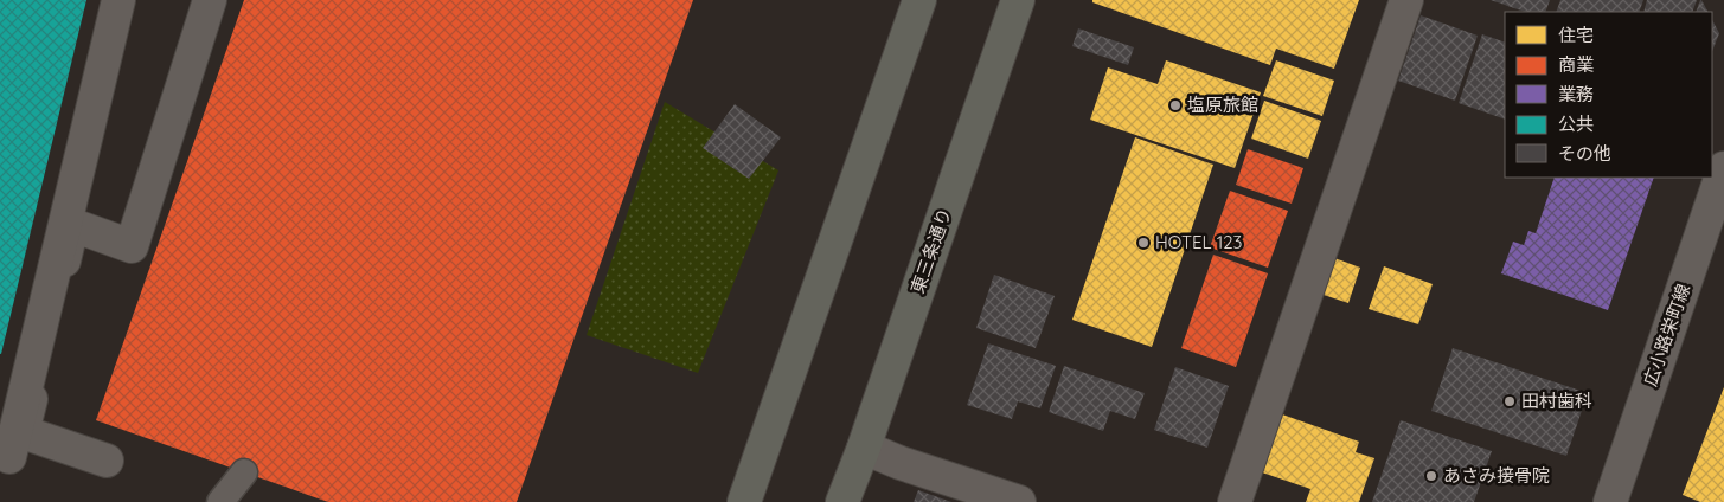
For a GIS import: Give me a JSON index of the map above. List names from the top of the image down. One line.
{"streets":{"highway":["東三条通り"],"street":["広小路栄町線"]},"places":["塩原旅館","HOTEL 123","田村歯科","あさみ接骨院"],"legend":["住宅","商業","業務","公共","その他"]}
